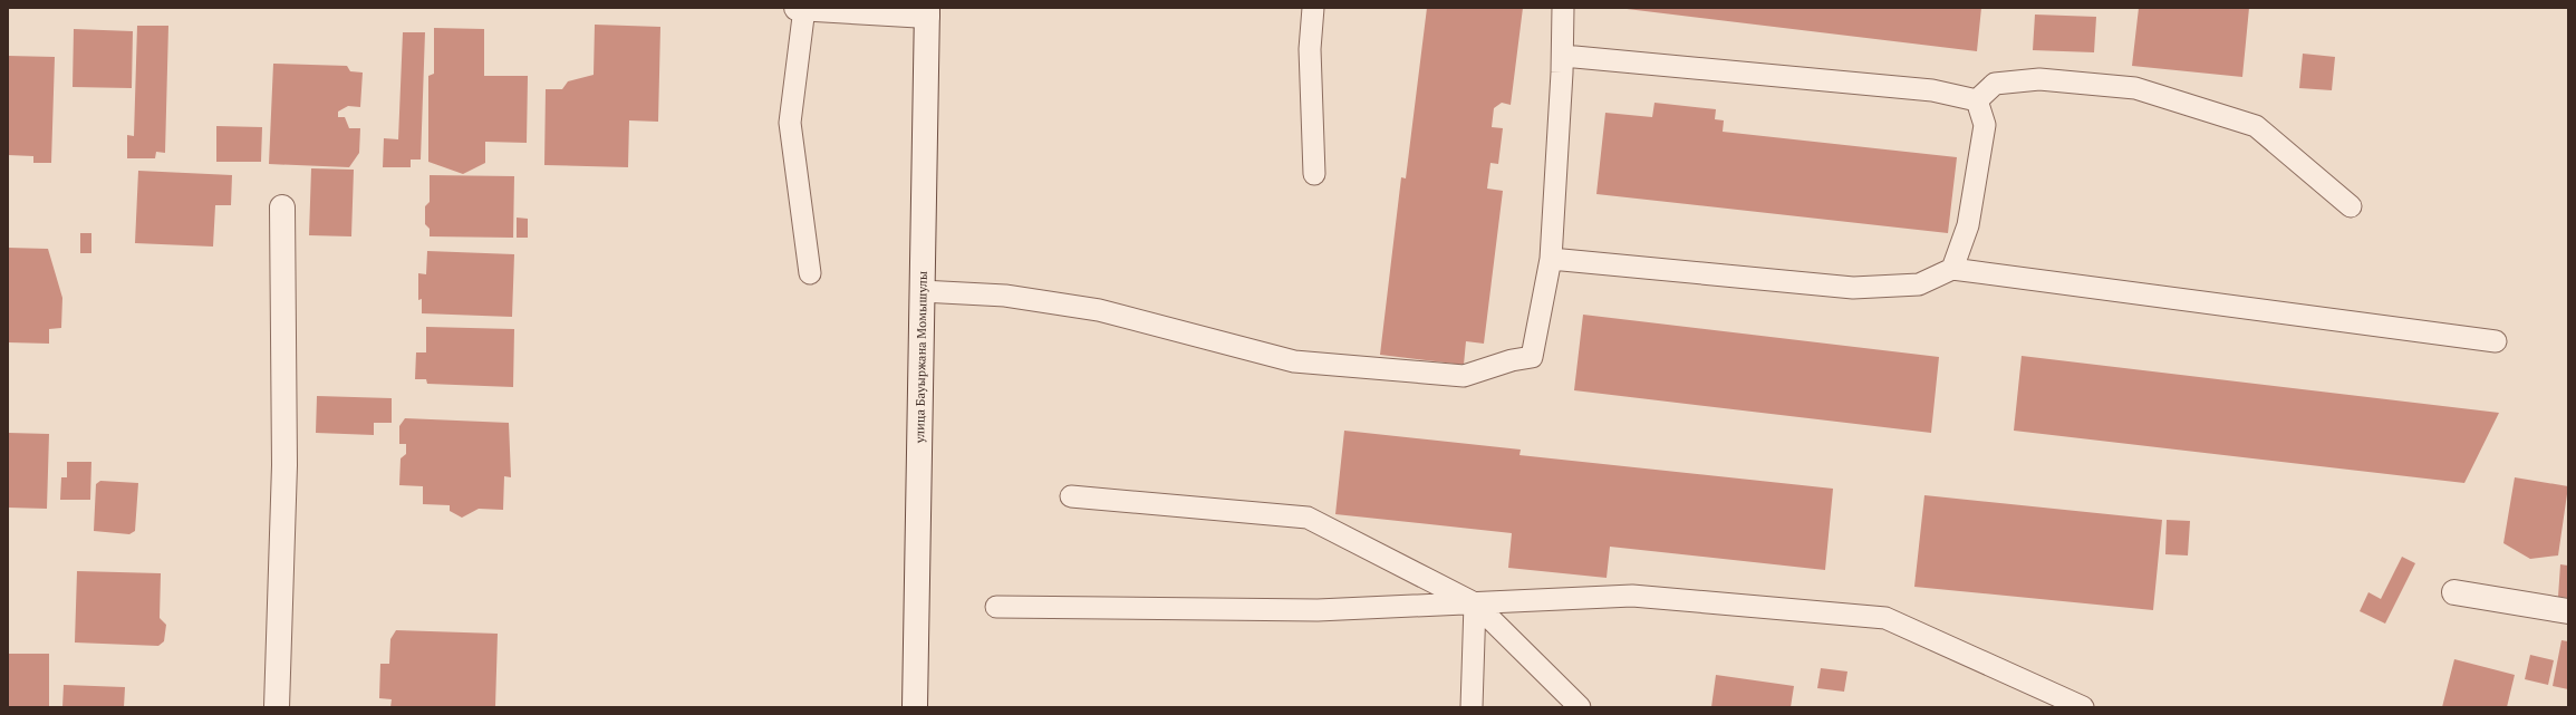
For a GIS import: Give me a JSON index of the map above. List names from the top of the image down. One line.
{"streets":{"street":["улица Бауыржана Момышулы"]}}
